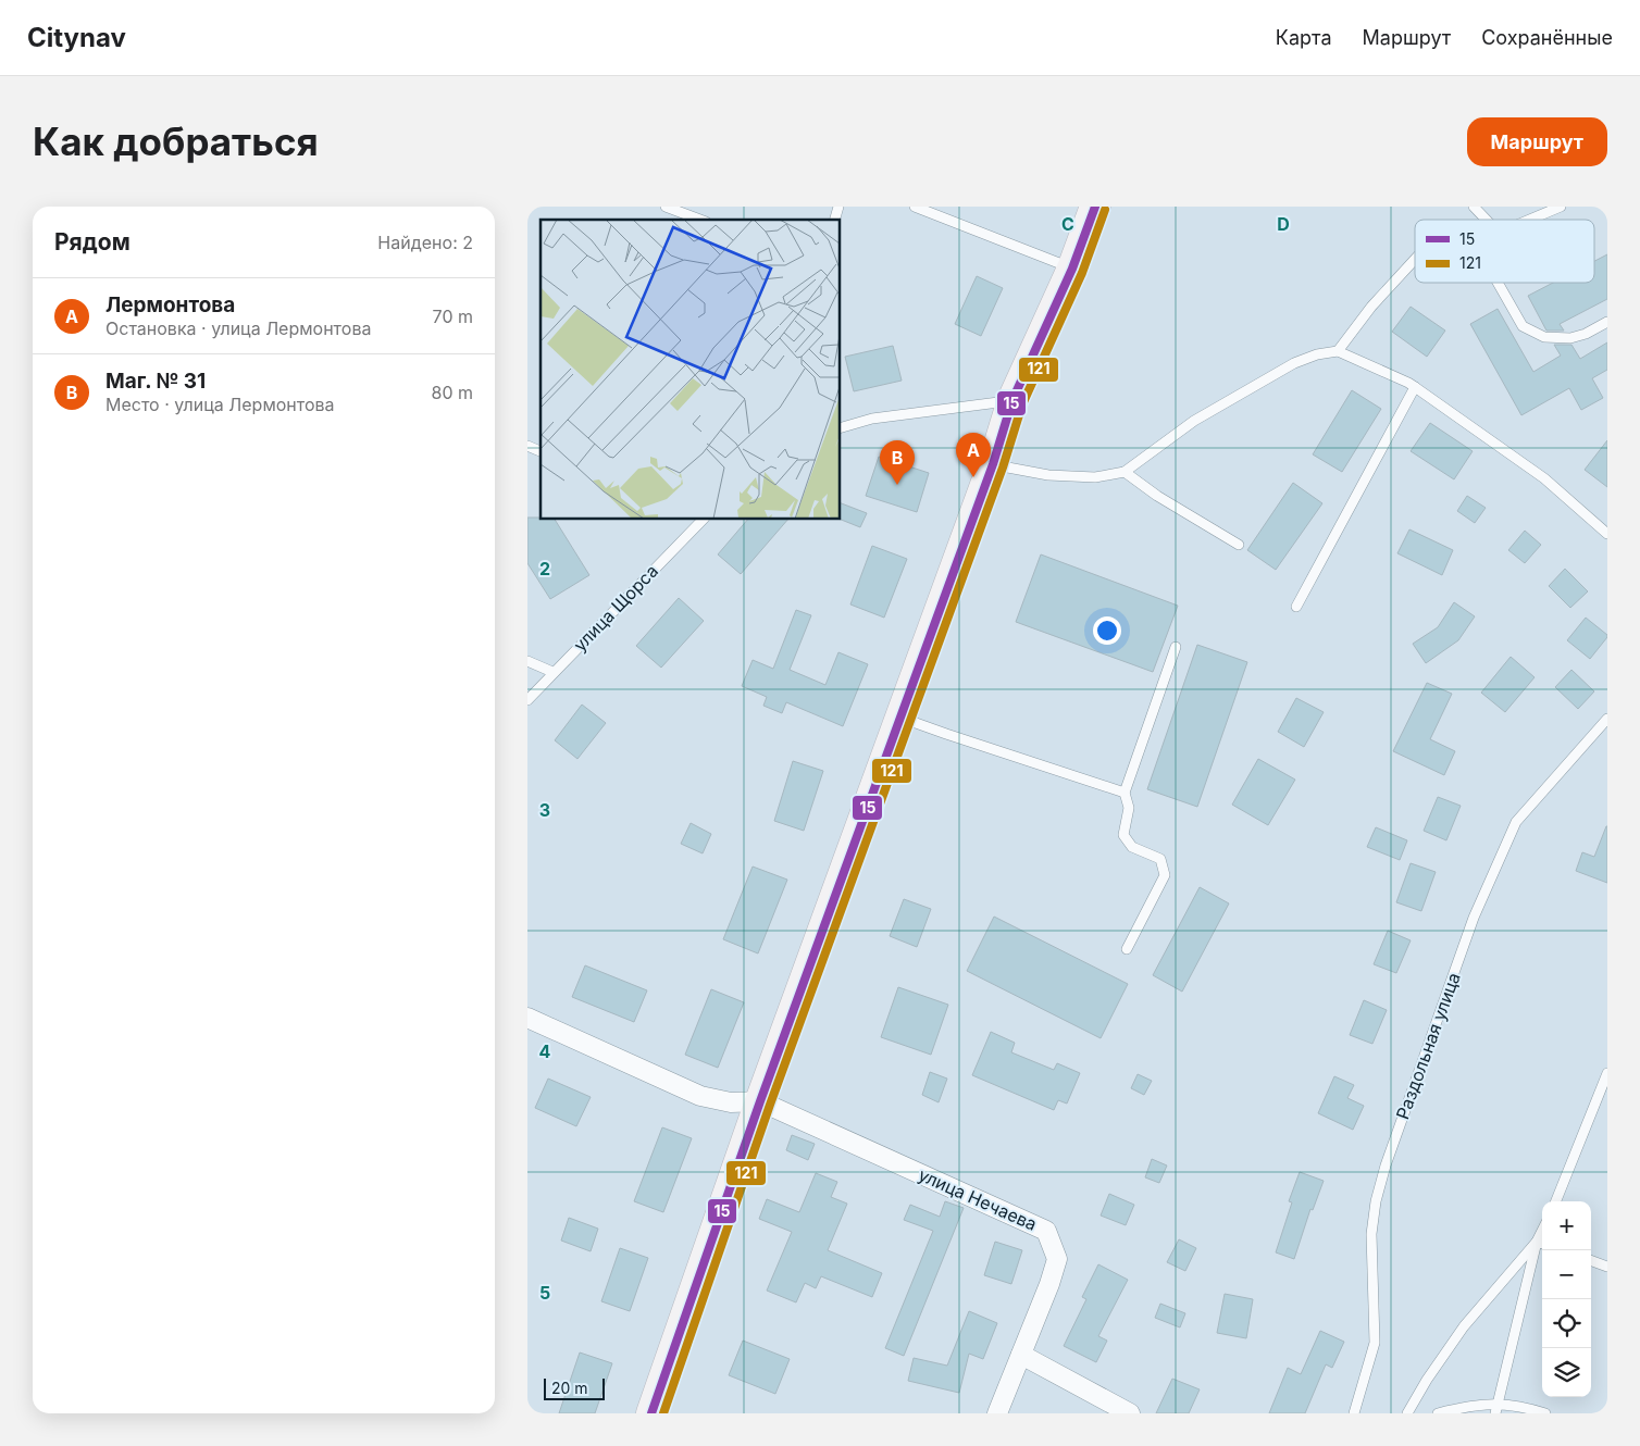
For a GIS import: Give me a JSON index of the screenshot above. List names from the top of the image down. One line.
{"streets":{"street":["улица Нечаева"],"lane":["улица Щорса","Раздольная улица"]},"lines":["transit line 15","transit line 121"],"legend":["15","121"],"scale_bar":"20 m","page":{"header":"Citynav","nav":["Карта","Маршрут","Сохранённые"],"buttons":"Маршрут","title":"Как добраться","heading":["Рядом","Найдено: 2"],"list":[{"mark":"A","name":"Лермонтова","note":"Остановка · улица Лермонтова","value":"70 m"},{"mark":"B","name":"Маг. № 31","note":"Место · улица Лермонтова","value":"80 m"}],"pins":["A","B"],"map_buttons":["+","−"],"scale":"20 m"},"grid":{"columns":["C","D"],"rows":["2","3","4","5"]}}
